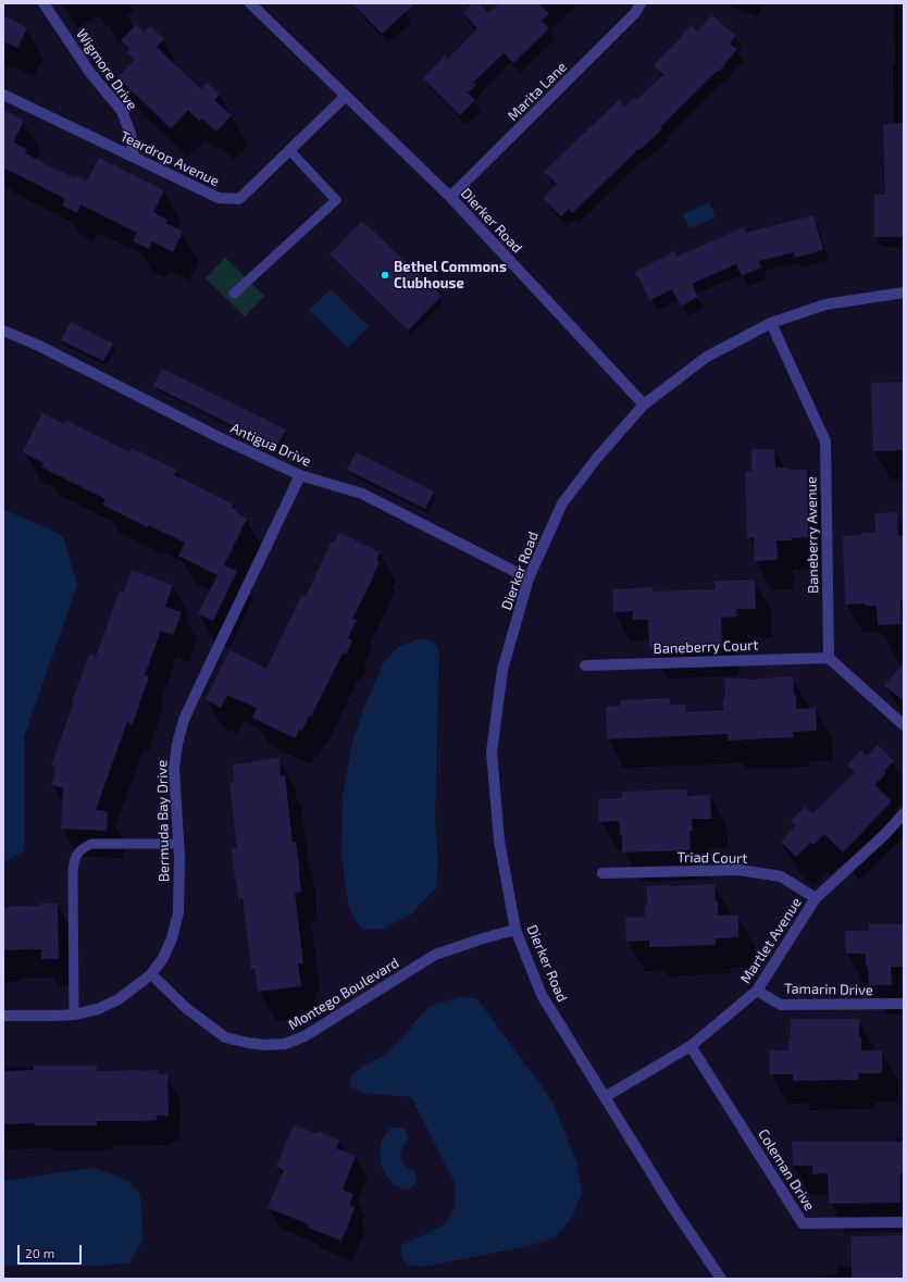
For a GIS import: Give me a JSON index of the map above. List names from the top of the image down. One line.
{"streets":{"street":["Wigmore Drive","Marita Lane","Teardrop Avenue","Dierker Road","Antigua Drive","Baneberry Avenue","Baneberry Court","Bermuda Bay Drive","Triad Court","Martlet Avenue","Tamarin Drive","Montego Boulevard","Coleman Drive"]},"crossings":[["Wigmore Drive","Teardrop Avenue"],["Marita Lane","Dierker Road"],["Teardrop Avenue","Dierker Road"],["Dierker Road","Antigua Drive"],["Dierker Road","Martlet Avenue"],["Dierker Road","Montego Boulevard"],["Antigua Drive","Bermuda Bay Drive"],["Baneberry Avenue","Baneberry Court"],["Bermuda Bay Drive","Montego Boulevard"],["Triad Court","Martlet Avenue"],["Martlet Avenue","Tamarin Drive"],["Martlet Avenue","Coleman Drive"]],"places":["Bethel Commons Clubhouse"],"scale_bar":"20 m"}
